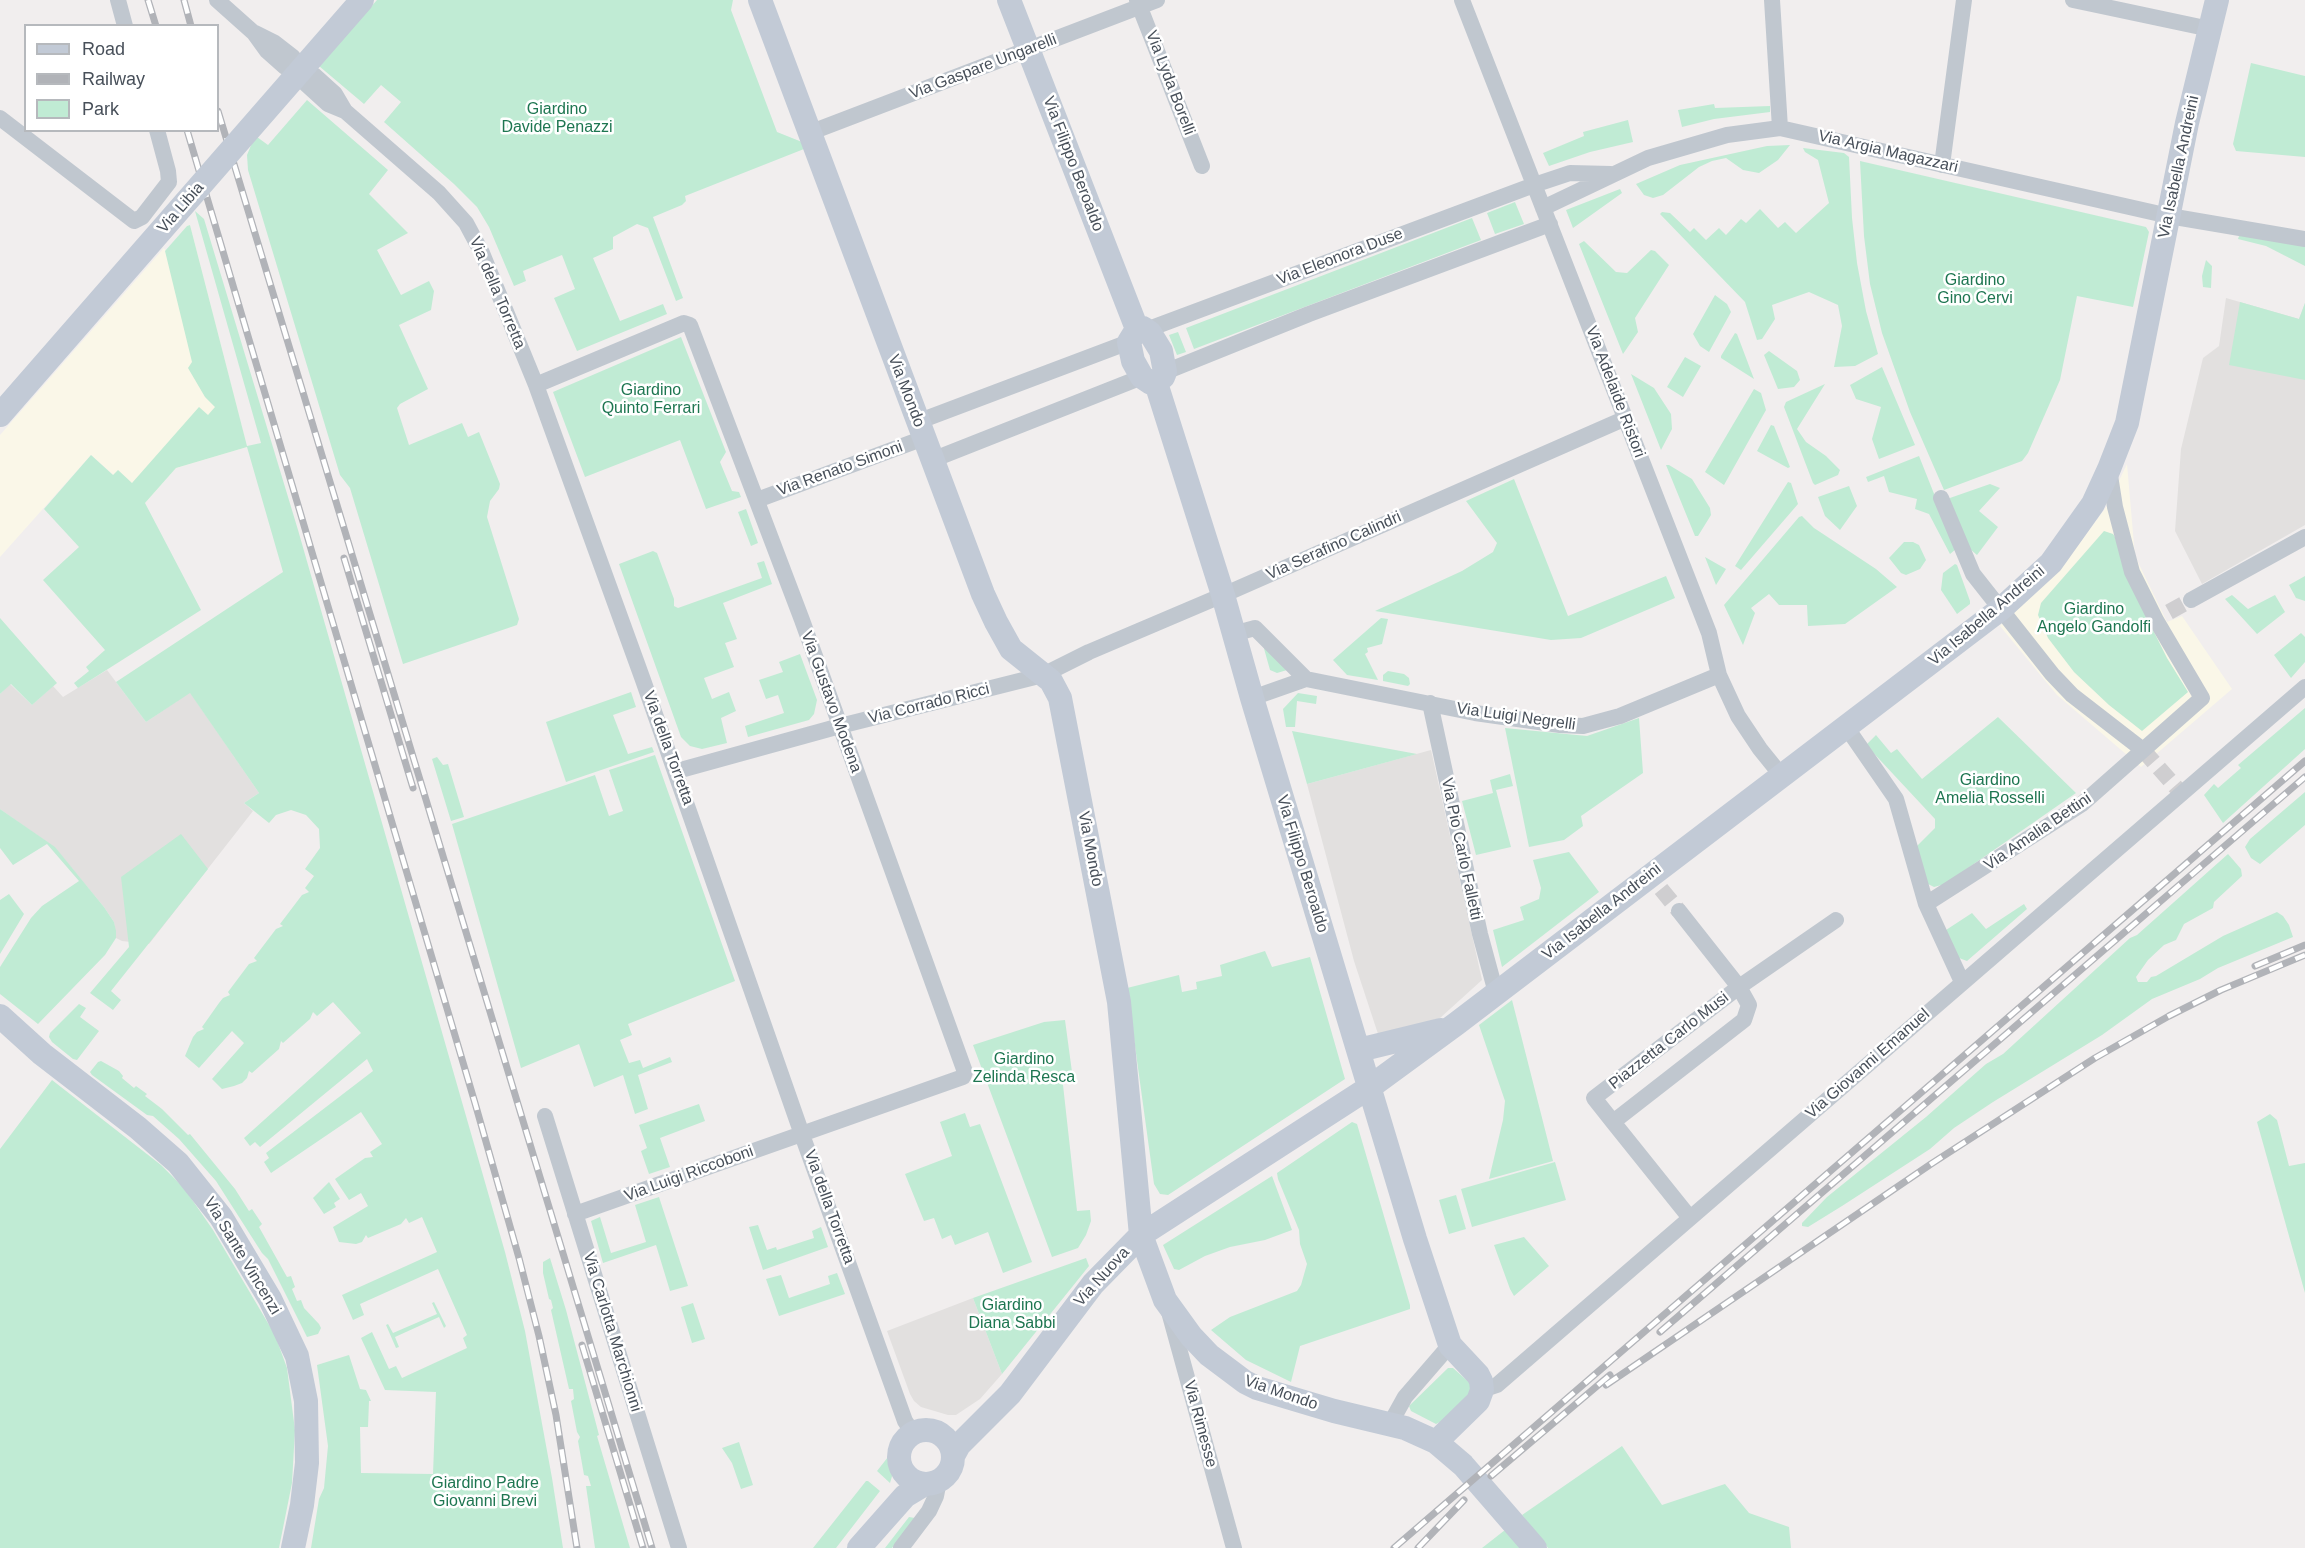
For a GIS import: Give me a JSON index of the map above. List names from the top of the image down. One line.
{"streets":{"street":["Via Gaspare Ungarelli","Via Lyda Borelli","Via Argia Magazzari","Via Filippo Beroaldo","Via Isabella Andreini","Via Libia","Via Eleonora Duse","Via della Torretta","Via Mondo","Via Adelaide Ristori","Via Renato Simoni","Via Serafino Calindri","Via Gustavo Modena","Via Corrado Ricci","Via Luigi Negrelli","Via Amalia Bettini","Via Pio Carlo Falletti","Piazzetta Carlo Musi","Via Giovanni Emanuel","Via Luigi Riccoboni","Via Sante Vincenzi","Via Nuova","Via Carlotta Marchionni","Via Rimesse"]},"crossings":[["Via Gaspare Ungarelli","Via Lyda Borelli"],["Via Gaspare Ungarelli","Via Filippo Beroaldo"],["Via Gaspare Ungarelli","Via Mondo"],["Via Argia Magazzari","Via Isabella Andreini"],["Via Argia Magazzari","Via Eleonora Duse"],["Via Argia Magazzari","Via Adelaide Ristori"],["Via Filippo Beroaldo","Via Isabella Andreini"],["Via Filippo Beroaldo","Via Eleonora Duse"],["Via Filippo Beroaldo","Via Serafino Calindri"],["Via Filippo Beroaldo","Via Giovanni Emanuel"],["Via Isabella Andreini","Via Mondo"],["Via Isabella Andreini","Via Adelaide Ristori"],["Via Isabella Andreini","Via Amalia Bettini"],["Via Isabella Andreini","Via Pio Carlo Falletti"],["Via Isabella Andreini","Via Nuova"],["Via Eleonora Duse","Via Mondo"],["Via Eleonora Duse","Via Adelaide Ristori"],["Via Eleonora Duse","Via Renato Simoni"],["Via della Torretta","Via Gustavo Modena"],["Via della Torretta","Via Corrado Ricci"],["Via della Torretta","Via Luigi Riccoboni"],["Via della Torretta","Via Nuova"],["Via Mondo","Via Renato Simoni"],["Via Mondo","Via Serafino Calindri"],["Via Mondo","Via Corrado Ricci"],["Via Mondo","Via Giovanni Emanuel"],["Via Mondo","Via Nuova"],["Via Mondo","Via Rimesse"],["Via Adelaide Ristori","Via Serafino Calindri"],["Via Adelaide Ristori","Via Luigi Negrelli"],["Via Renato Simoni","Via Gustavo Modena"],["Via Serafino Calindri","Via Corrado Ricci"],["Via Gustavo Modena","Via Corrado Ricci"],["Via Gustavo Modena","Via Luigi Riccoboni"],["Via Luigi Negrelli","Via Pio Carlo Falletti"],["Piazzetta Carlo Musi","Via Giovanni Emanuel"],["Via Luigi Riccoboni","Via Carlotta Marchionni"]],"parks":["Giardino Davide Penazzi","Giardino Gino Cervi","Giardino Quinto Ferrari","Giardino Angelo Gandolfi","Giardino Amelia Rosselli","Giardino Zelinda Resca","Giardino Diana Sabbi","Giardino Padre Giovanni Brevi"],"legend":["Road","Railway","Park"]}
